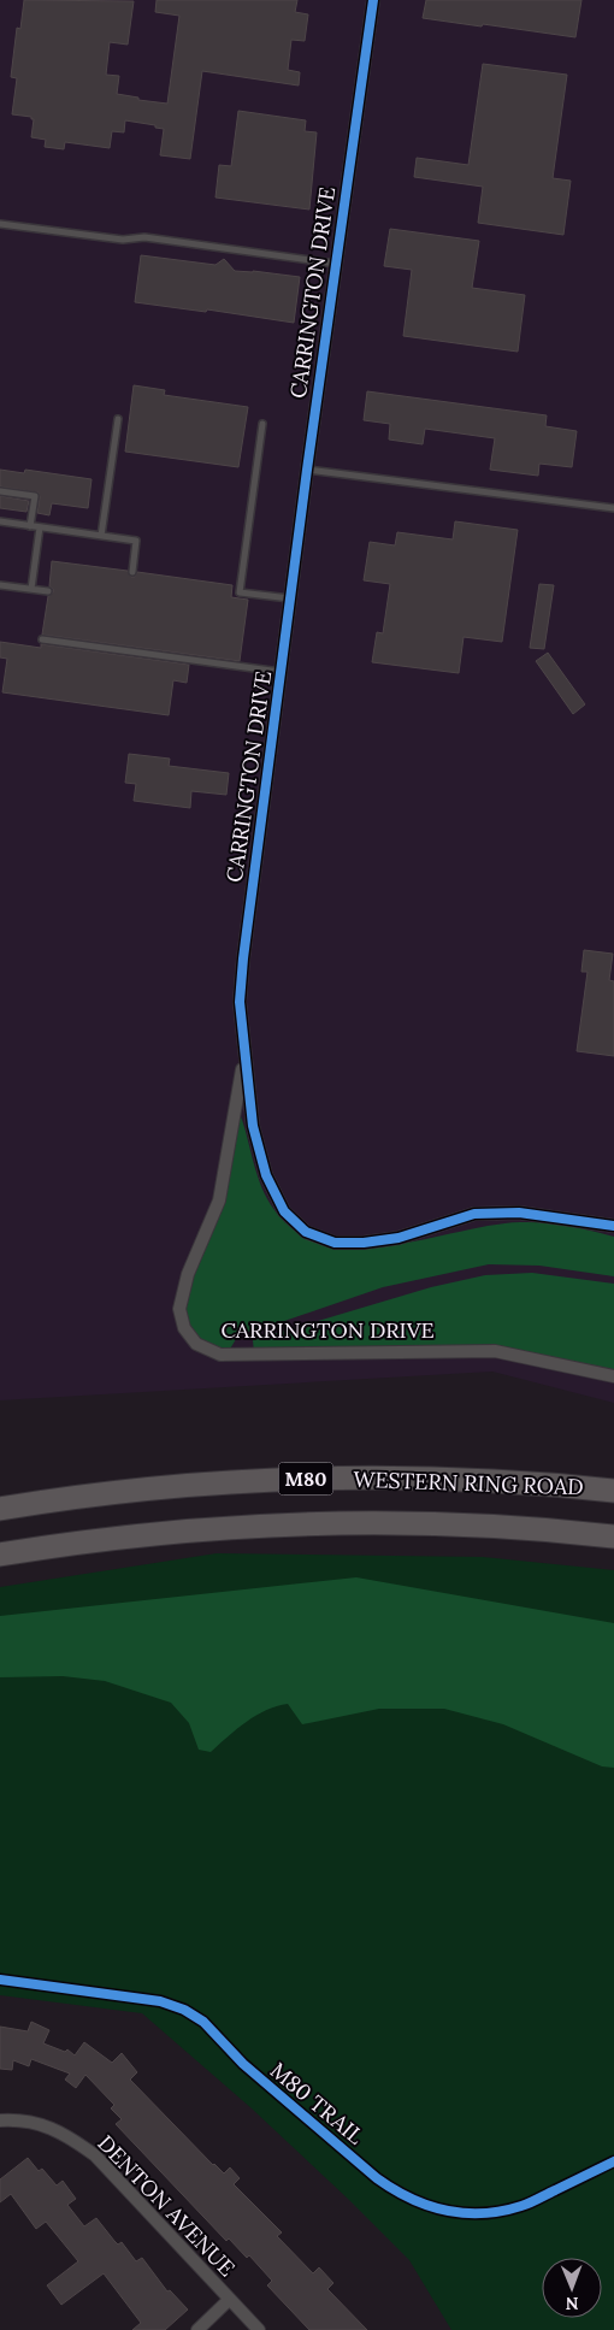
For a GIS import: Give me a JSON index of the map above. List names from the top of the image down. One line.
{"streets":{"highway":["M80","WESTERN RING ROAD"],"street":["CARRINGTON DRIVE","DENTON AVENUE"],"cycle path":["M80 TRAIL"]},"north":"bottom"}
